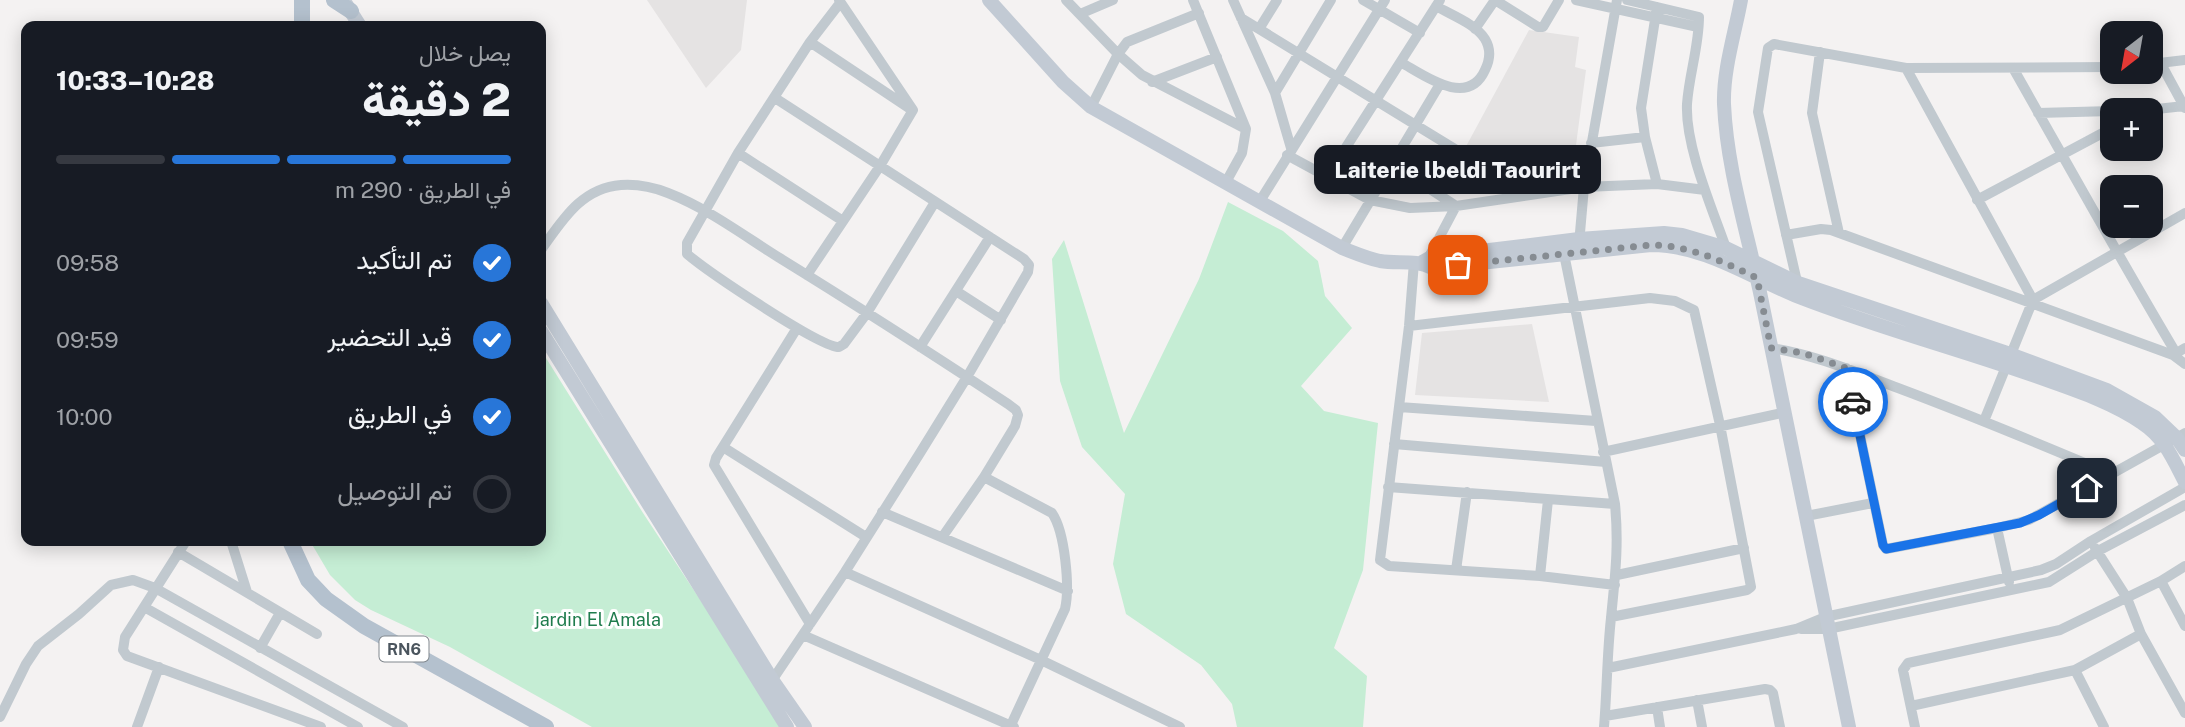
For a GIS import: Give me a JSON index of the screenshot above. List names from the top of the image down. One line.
{"streets":{"main road":["RN6"]},"parks":["jardin El Amala"],"places":["Laiterie lbeldi Taourirt"],"north":"bottom left","page":{"map_buttons":["+","−"],"heading":["2 دقيقة","يصل خلال","10:28–10:33"],"bar":"في الطريق · 290 m","bubble":"Laiterie lbeldi Taourirt","list":[["تم التأكيد","09:58"],["قيد التحضير","09:59"],["في الطريق","10:00"],"تم التوصيل"]}}
